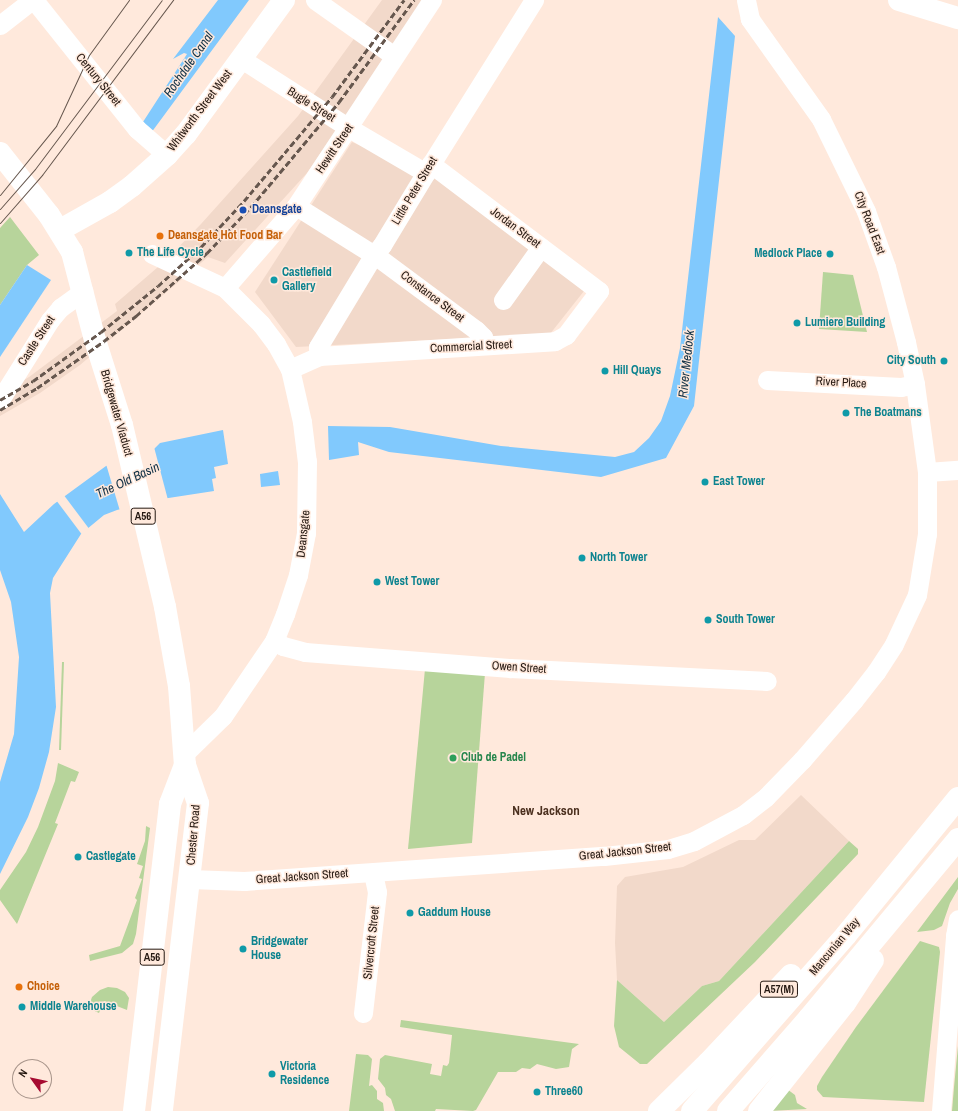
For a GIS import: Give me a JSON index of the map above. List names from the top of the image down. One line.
{"streets":{"main road":["Whitworth Street West","Bridgewater Viaduct","A56","Chester Road","Mancunian Way","A57(M)"],"street":["Century Street","Bugle Street","Hewitt Street","Little Peter Street","City Road East","Jordan Street","Constance Street","Castle Street","Commercial Street","River Place","Deansgate","Owen Street","Great Jackson Street","Silvercroft Street"]},"crossings":[["Century Street","Whitworth Street West"],["Bugle Street","Whitworth Street West"],["Bugle Street","Hewitt Street"],["Bugle Street","Little Peter Street"],["Bugle Street","Jordan Street"],["Whitworth Street West","Bridgewater Viaduct"],["Whitworth Street West","A56"],["Hewitt Street","Constance Street"],["Hewitt Street","Deansgate"],["Little Peter Street","Jordan Street"],["Little Peter Street","Constance Street"],["Little Peter Street","Commercial Street"],["City Road East","River Place"],["City Road East","Great Jackson Street"],["Jordan Street","Commercial Street"],["Constance Street","Commercial Street"],["Castle Street","Bridgewater Viaduct"],["Bridgewater Viaduct","A56"],["Bridgewater Viaduct","Deansgate"],["Bridgewater Viaduct","Chester Road"],["A56","Deansgate"],["A56","Chester Road"],["Deansgate","Owen Street"],["Deansgate","Chester Road"],["Chester Road","Great Jackson Street"],["Great Jackson Street","Silvercroft Street"],["Mancunian Way","A57(M)"]],"districts":["New Jackson"],"water":["Rochdale Canal","River Medlock","The Old Basin"],"places":["Deansgate","Deansgate Hot Food Bar","The Life Cycle","Medlock Place","Castlefield Gallery","Lumiere Building","City South","Hill Quays","The Boatmans","East Tower","North Tower","West Tower","South Tower","Club de Padel","Castlegate","Gaddum House","Bridgewater House","Choice","Middle Warehouse","Victoria Residence","Three60"],"north":"top left"}
